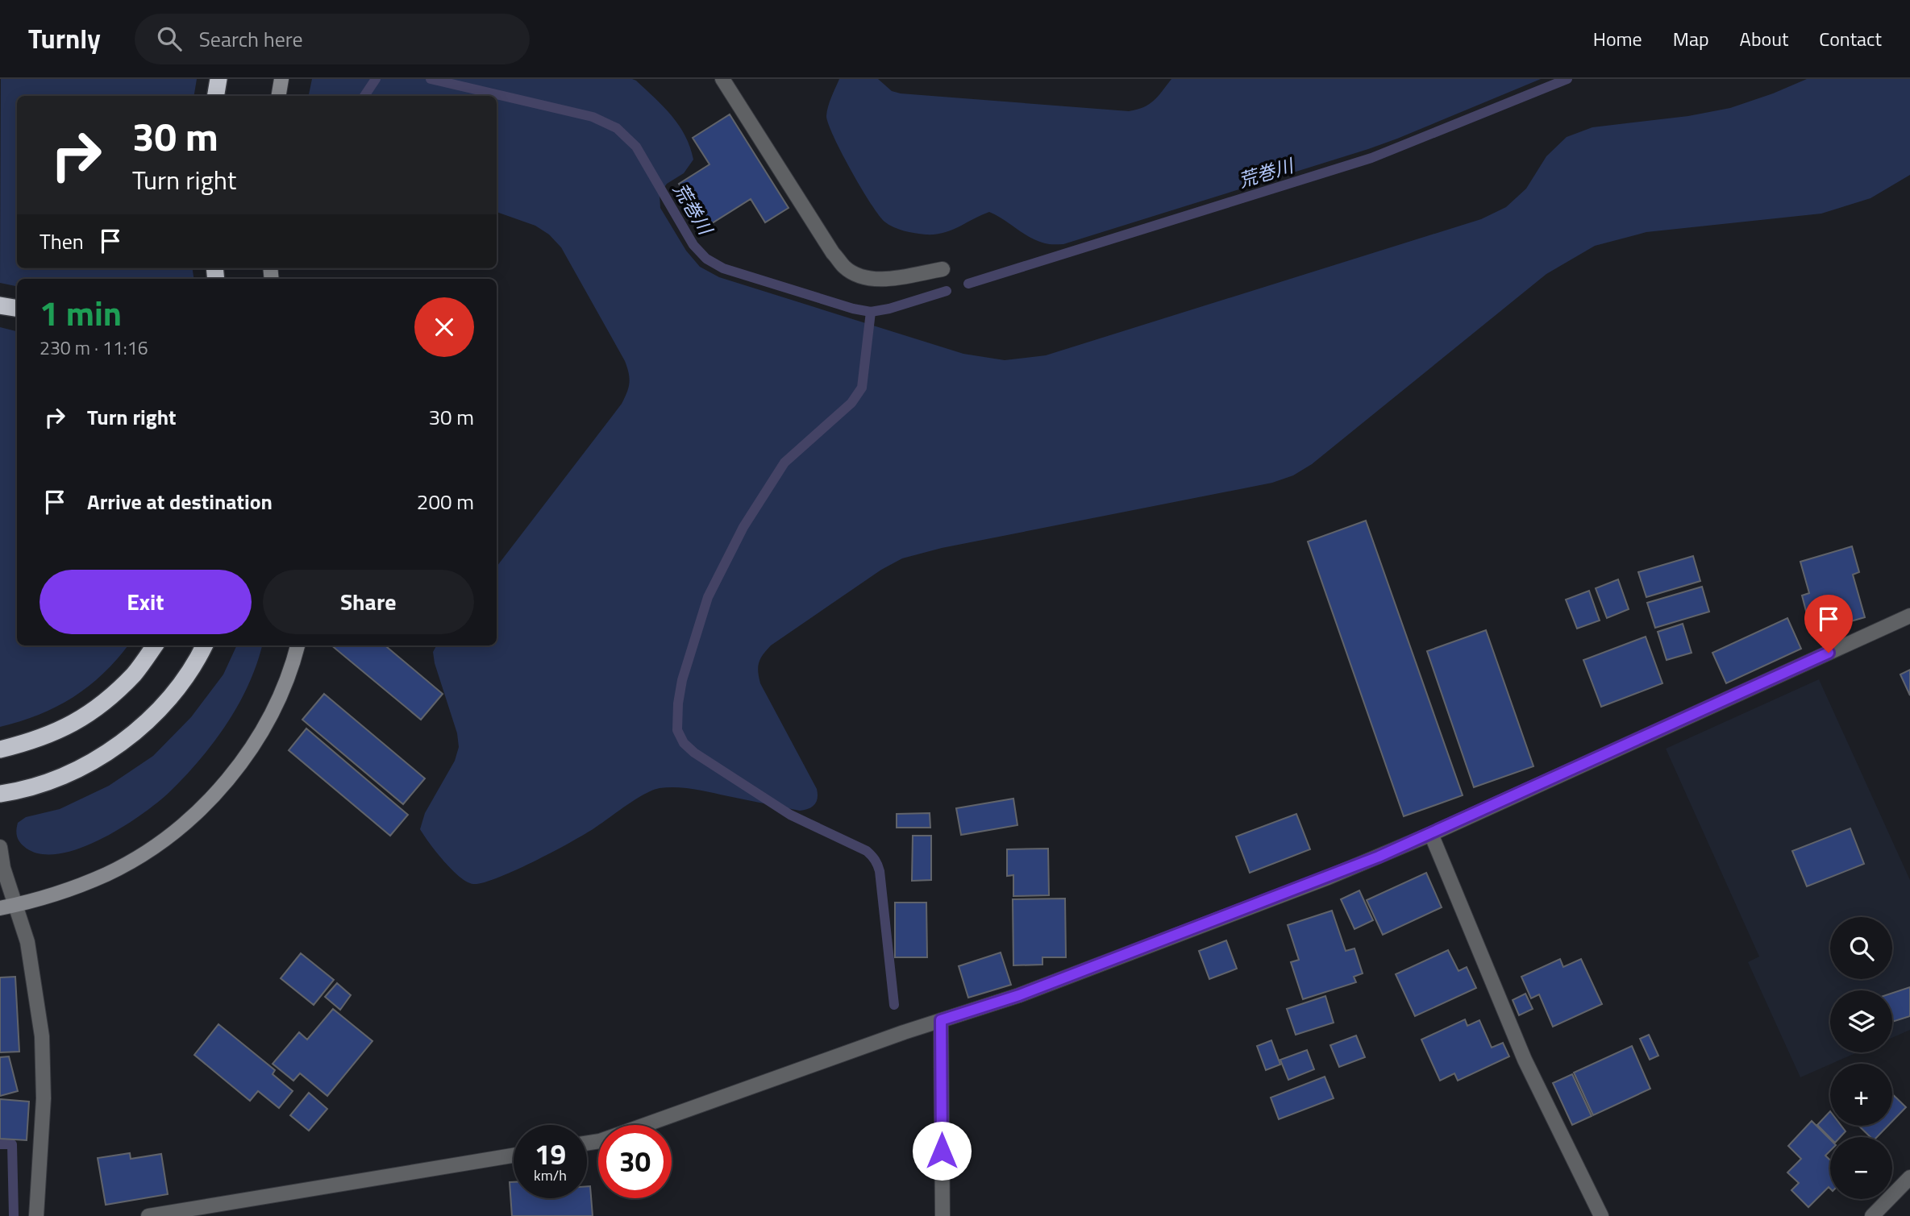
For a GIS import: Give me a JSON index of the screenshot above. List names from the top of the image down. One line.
{"water":["荒巻川"],"page":{"header":"Turnly","search":"Search here","nav":["Home","Map","About","Contact"],"turn":["30 m","Turn right"],"then":"Then","heading":["1 min","230 m · 11:16"],"list":[{"name":"Turn right","value":"30 m"},{"name":"Arrive at destination","value":"200 m"}],"buttons":["Exit","Share"],"map_buttons":["+","−"],"speed":"19 km/h","limit":"30"}}
